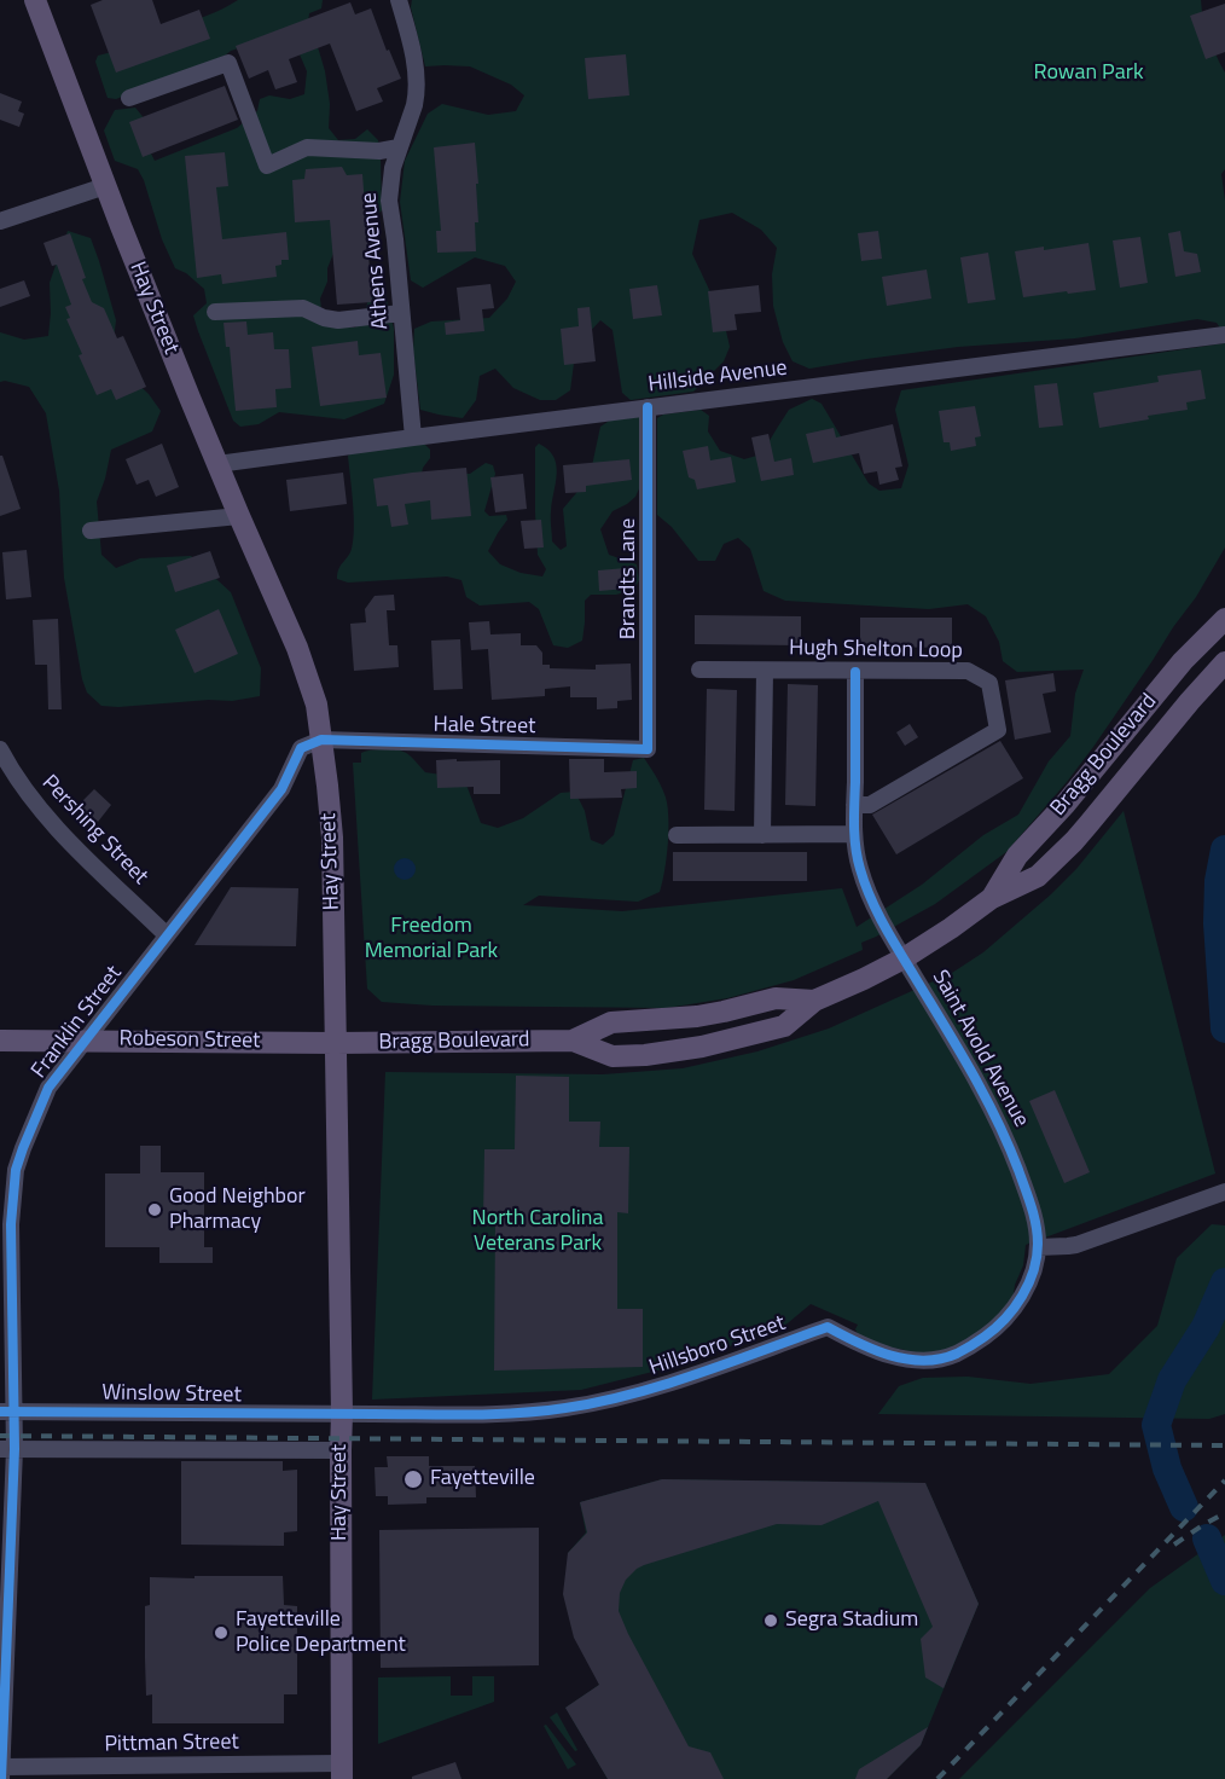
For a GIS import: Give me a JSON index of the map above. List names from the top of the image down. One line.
{"streets":{"main road":["Hay Street","Bragg Boulevard","Robeson Street"],"street":["Athens Avenue","Hillside Avenue","Brandts Lane","Hugh Shelton Loop","Hale Street","Pershing Street","Franklin Street","Saint Avold Avenue","Hillsboro Street","Winslow Street","Pittman Street"]},"crossings":[["Athens Avenue","Hillside Avenue"],["Hay Street","Hillside Avenue"],["Hay Street","Hale Street"],["Hay Street","Bragg Boulevard"],["Hay Street","Franklin Street"],["Hay Street","Robeson Street"],["Hay Street","Hillsboro Street"],["Hay Street","Winslow Street"],["Hay Street","Pittman Street"],["Hillside Avenue","Brandts Lane"],["Brandts Lane","Hale Street"],["Hugh Shelton Loop","Saint Avold Avenue"],["Hale Street","Franklin Street"],["Bragg Boulevard","Robeson Street"],["Bragg Boulevard","Saint Avold Avenue"],["Pershing Street","Franklin Street"],["Franklin Street","Robeson Street"],["Franklin Street","Winslow Street"],["Franklin Street","Pittman Street"],["Saint Avold Avenue","Hillsboro Street"],["Hillsboro Street","Winslow Street"]],"parks":["Rowan Park","Freedom Memorial Park","North Carolina Veterans Park"],"places":["Good Neighbor Pharmacy","Fayetteville","Segra Stadium","Fayetteville Police Department"]}
